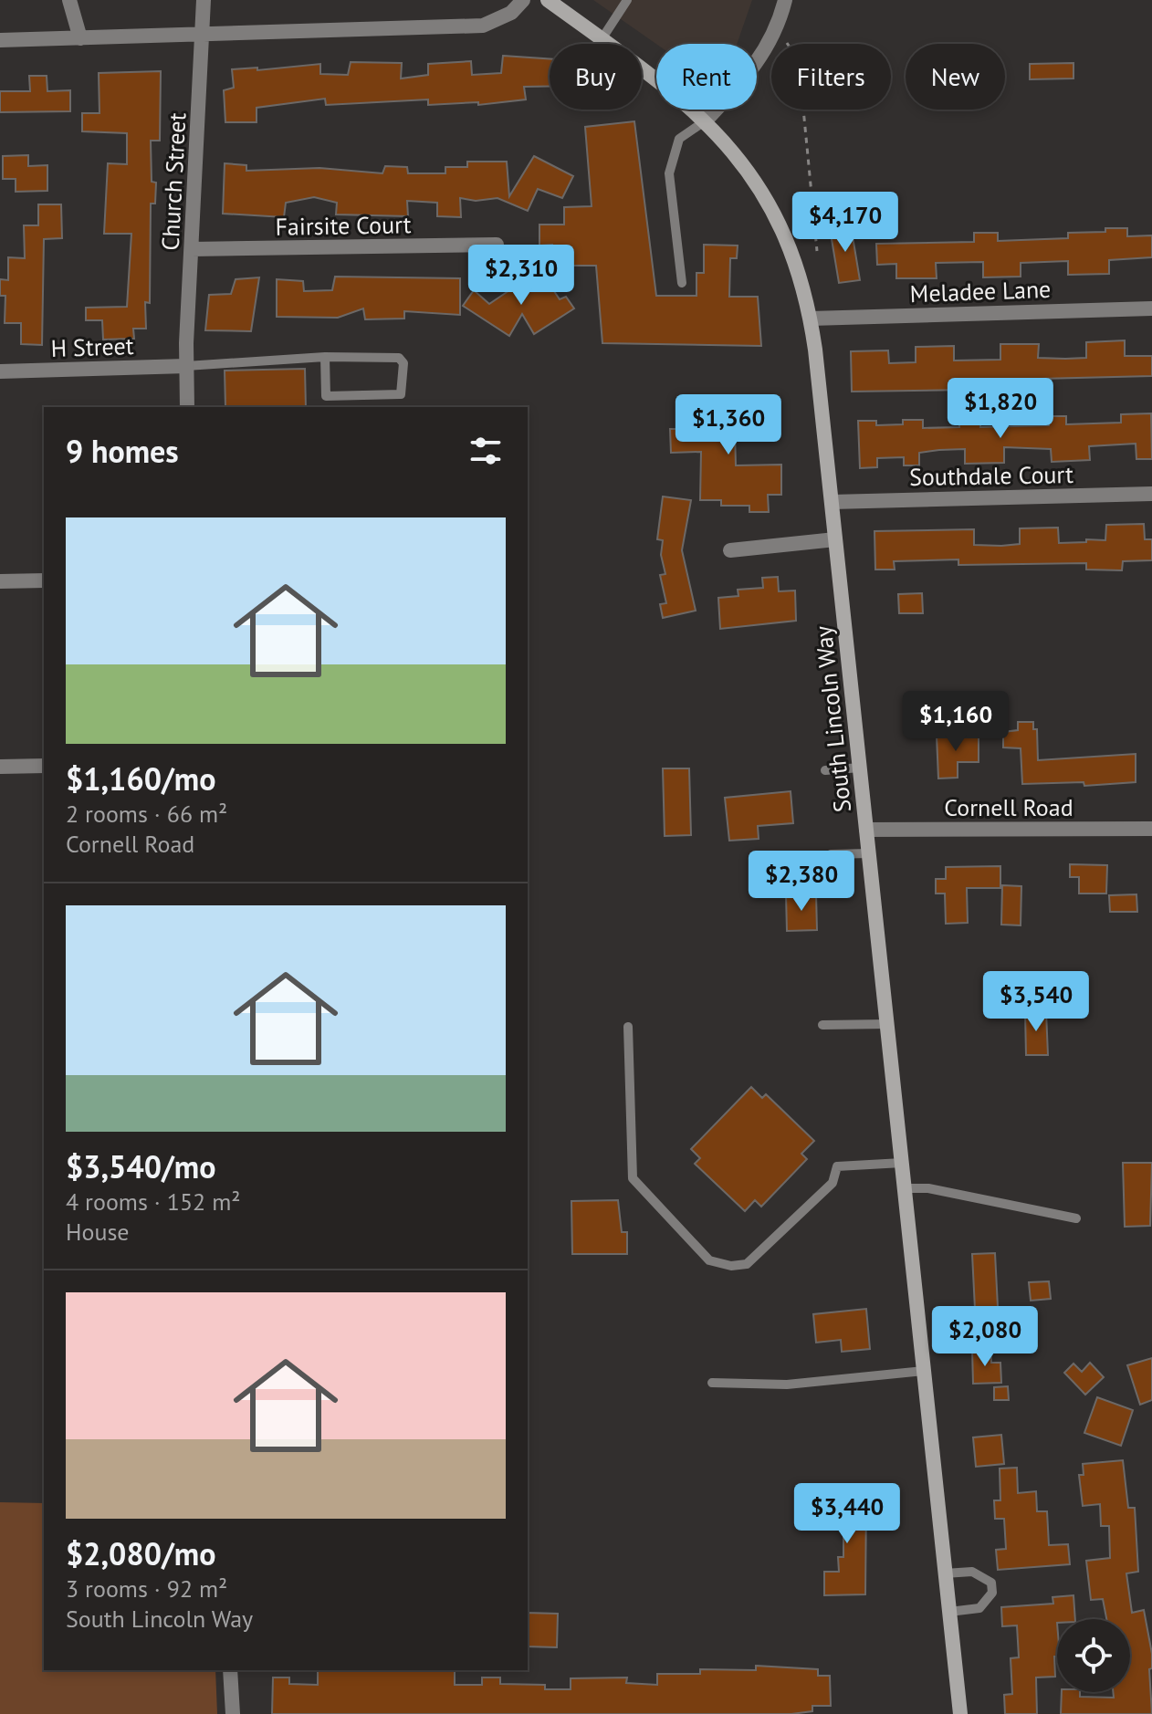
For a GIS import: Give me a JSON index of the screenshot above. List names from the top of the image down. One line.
{"streets":{"main road":["South Lincoln Way"],"street":["Church Street","Fairsite Court","Meladee Lane","H Street","Southdale Court","Cornell Road"]},"crossings":[["Church Street","Fairsite Court"],["Church Street","H Street"],["Meladee Lane","South Lincoln Way"],["Southdale Court","South Lincoln Way"],["South Lincoln Way","Cornell Road"]],"page":{"chip":["Buy","Rent","Filters","New"],"price":["$4,170","$2,310","$1,820","$1,360","$1,160","$2,380","$3,540","$2,080","$3,440"],"heading":"9 homes","list":[{"name":"$1,160/mo","note":"2 rooms · 66 m² · Cornell Road"},{"name":"$3,540/mo","note":"4 rooms · 152 m² · House"},{"name":"$2,080/mo","note":"3 rooms · 92 m² · South Lincoln Way"}]}}
